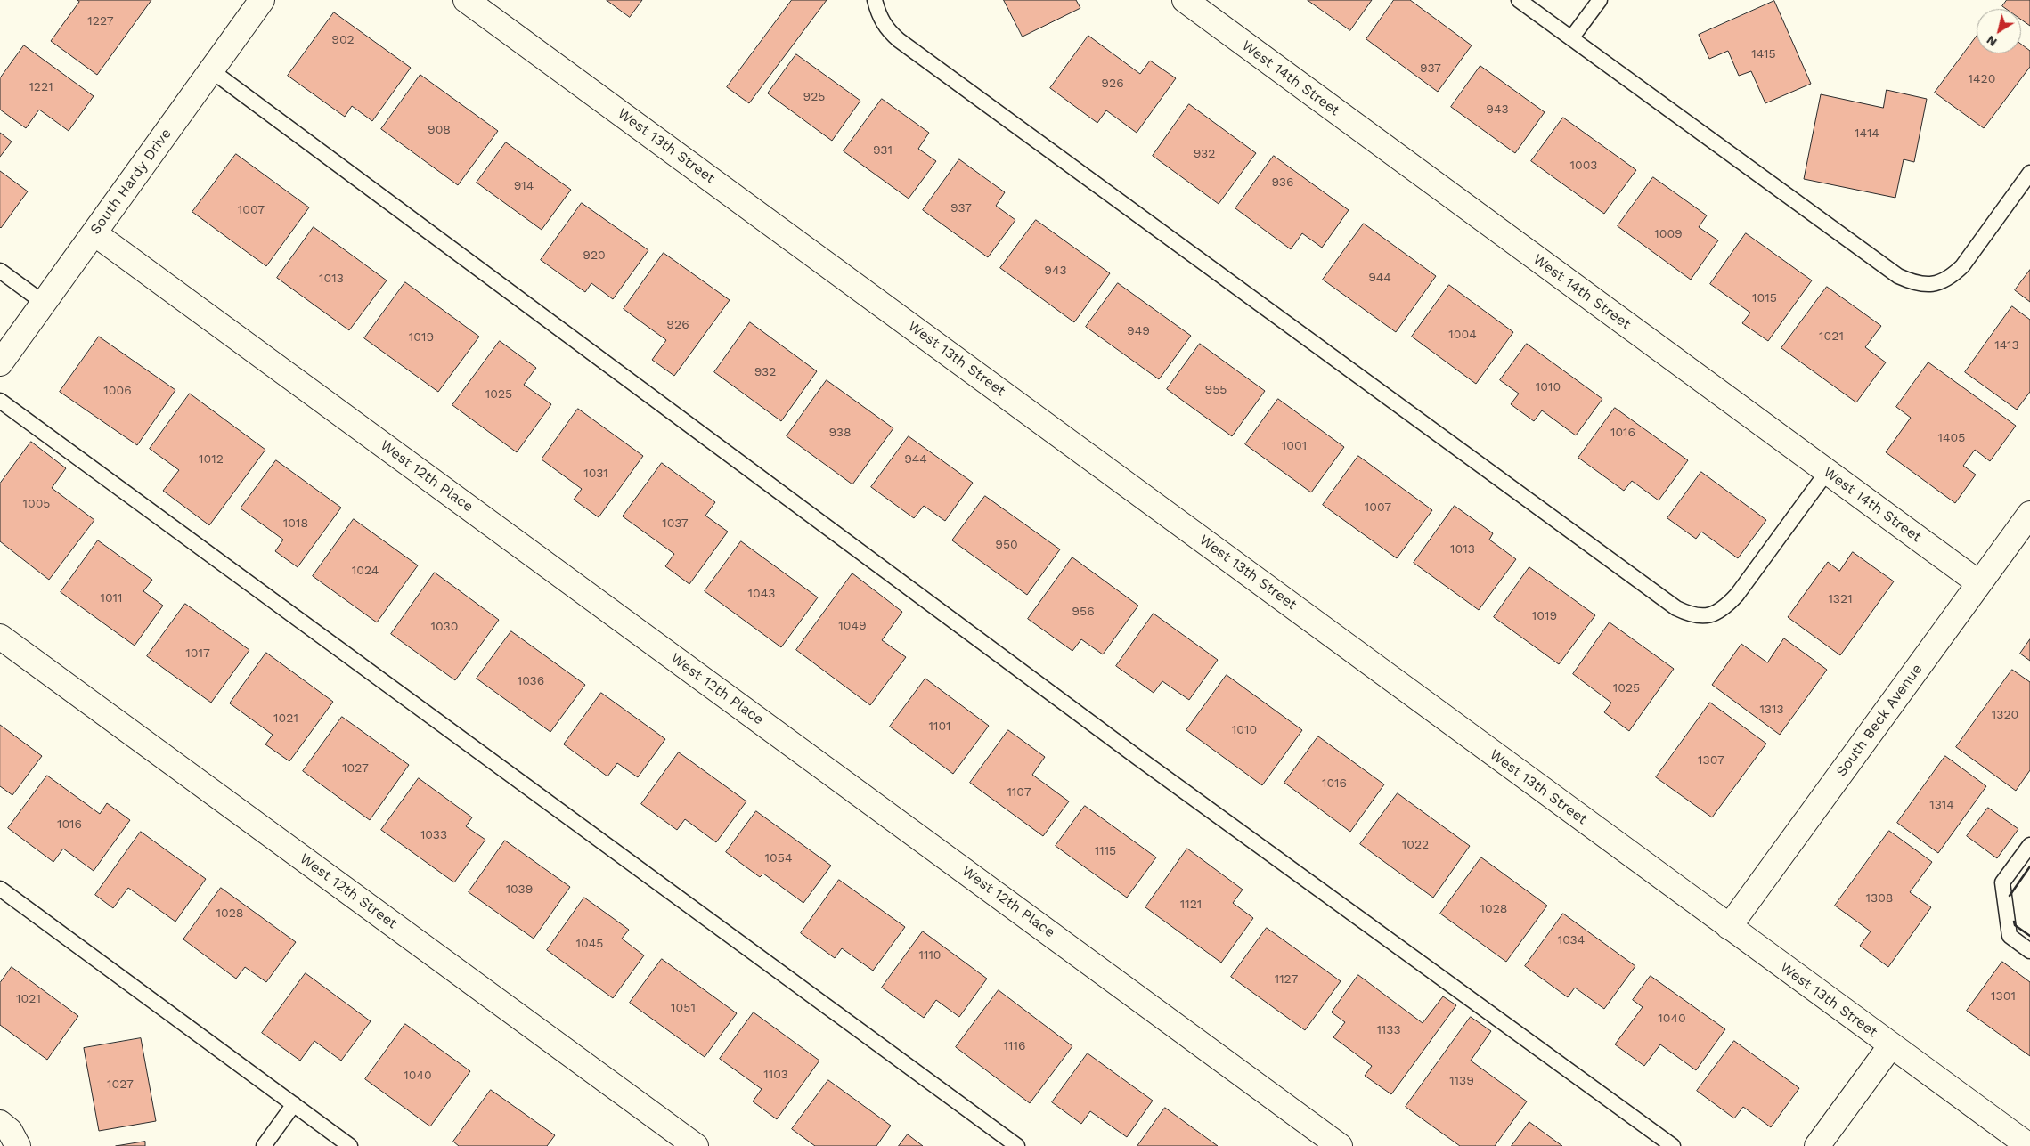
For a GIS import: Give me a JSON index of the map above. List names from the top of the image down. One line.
{"streets":{"street":["West 14th Street","West 13th Street","South Hardy Drive","West 12th Place","South Beck Avenue","West 12th Street"]},"crossings":[["West 14th Street","South Beck Avenue"],["West 13th Street","South Beck Avenue"],["South Hardy Drive","West 12th Place"]],"house_numbers":["1227","902","1415","937","1420","926","1221","925","943","908","1414","931","932","1003","936","914","937","1007","1009","920","943","944","1013","1015","926","949","1004","1021","1019","1413","932","1010","955","1006","1025","938","1016","1405","1001","1012","944","1031","1005","1007","1018","1037","950","1013","1024","1043","1011","1321","956","1019","1049","1030","1017","1036","1025","1313","1320","1021","1101","1010","1307","1027","1016","1107","1314","1016","1033","1022","1115","1054","1039","1308","1121","1028","1028","1034","1045","1110","1127","1301","1021","1051","1040","1133","1116","1103","1040","1139","1027"],"north":"bottom left"}
